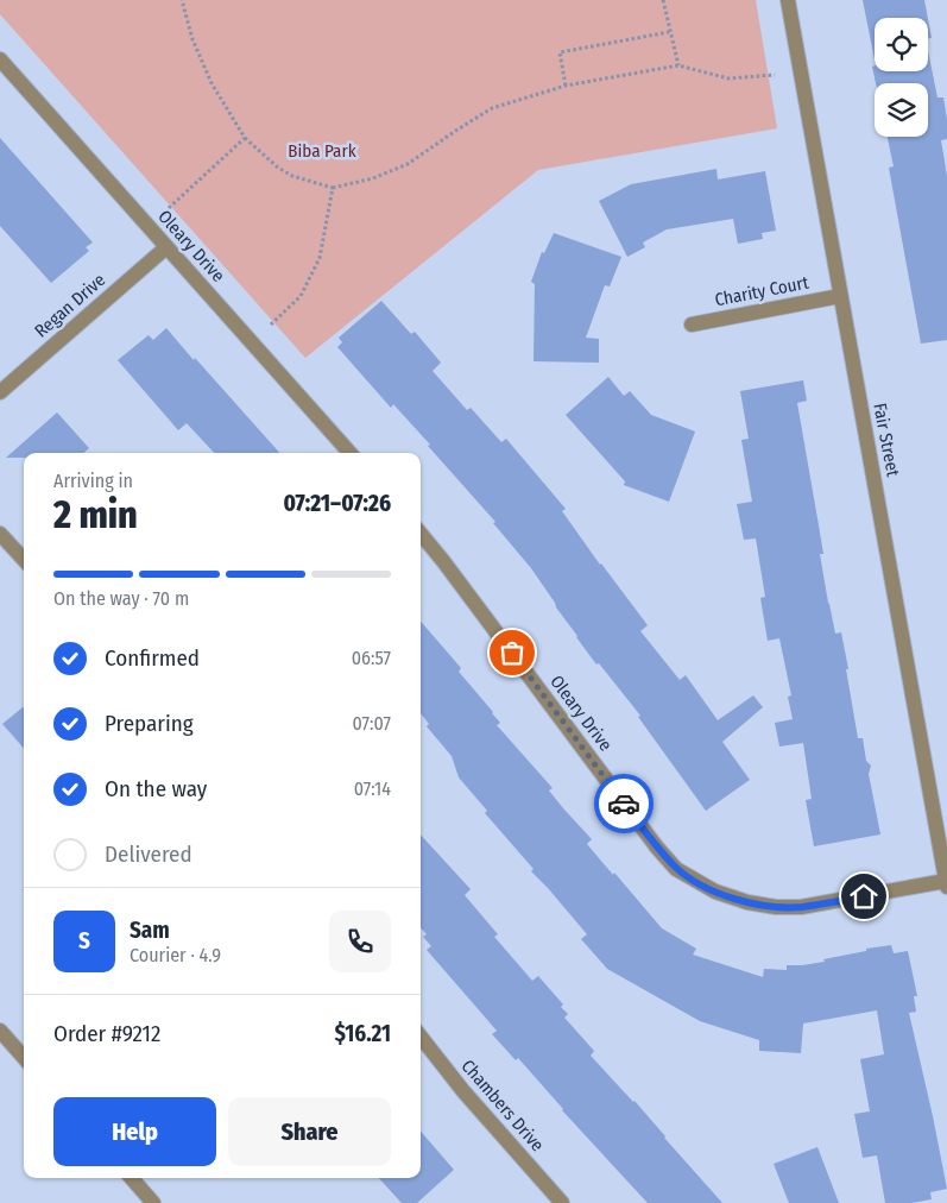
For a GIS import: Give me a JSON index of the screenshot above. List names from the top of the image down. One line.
{"streets":{"street":["Oleary Drive","Charity Court","Regan Drive","Fair Street","Chambers Drive"]},"crossings":[["Oleary Drive","Regan Drive"],["Oleary Drive","Fair Street"],["Charity Court","Fair Street"]],"parks":["Biba Park"],"page":{"heading":["2 min","Arriving in","07:21–07:26"],"panel":["Sam","Courier · 4.9","Order #9212","$16.21"],"bar":"On the way · 70 m","list":[["Confirmed","06:57"],["Preparing","07:07"],["On the way","07:14"],"Delivered"],"round":"S","buttons":["Help","Share"]}}
